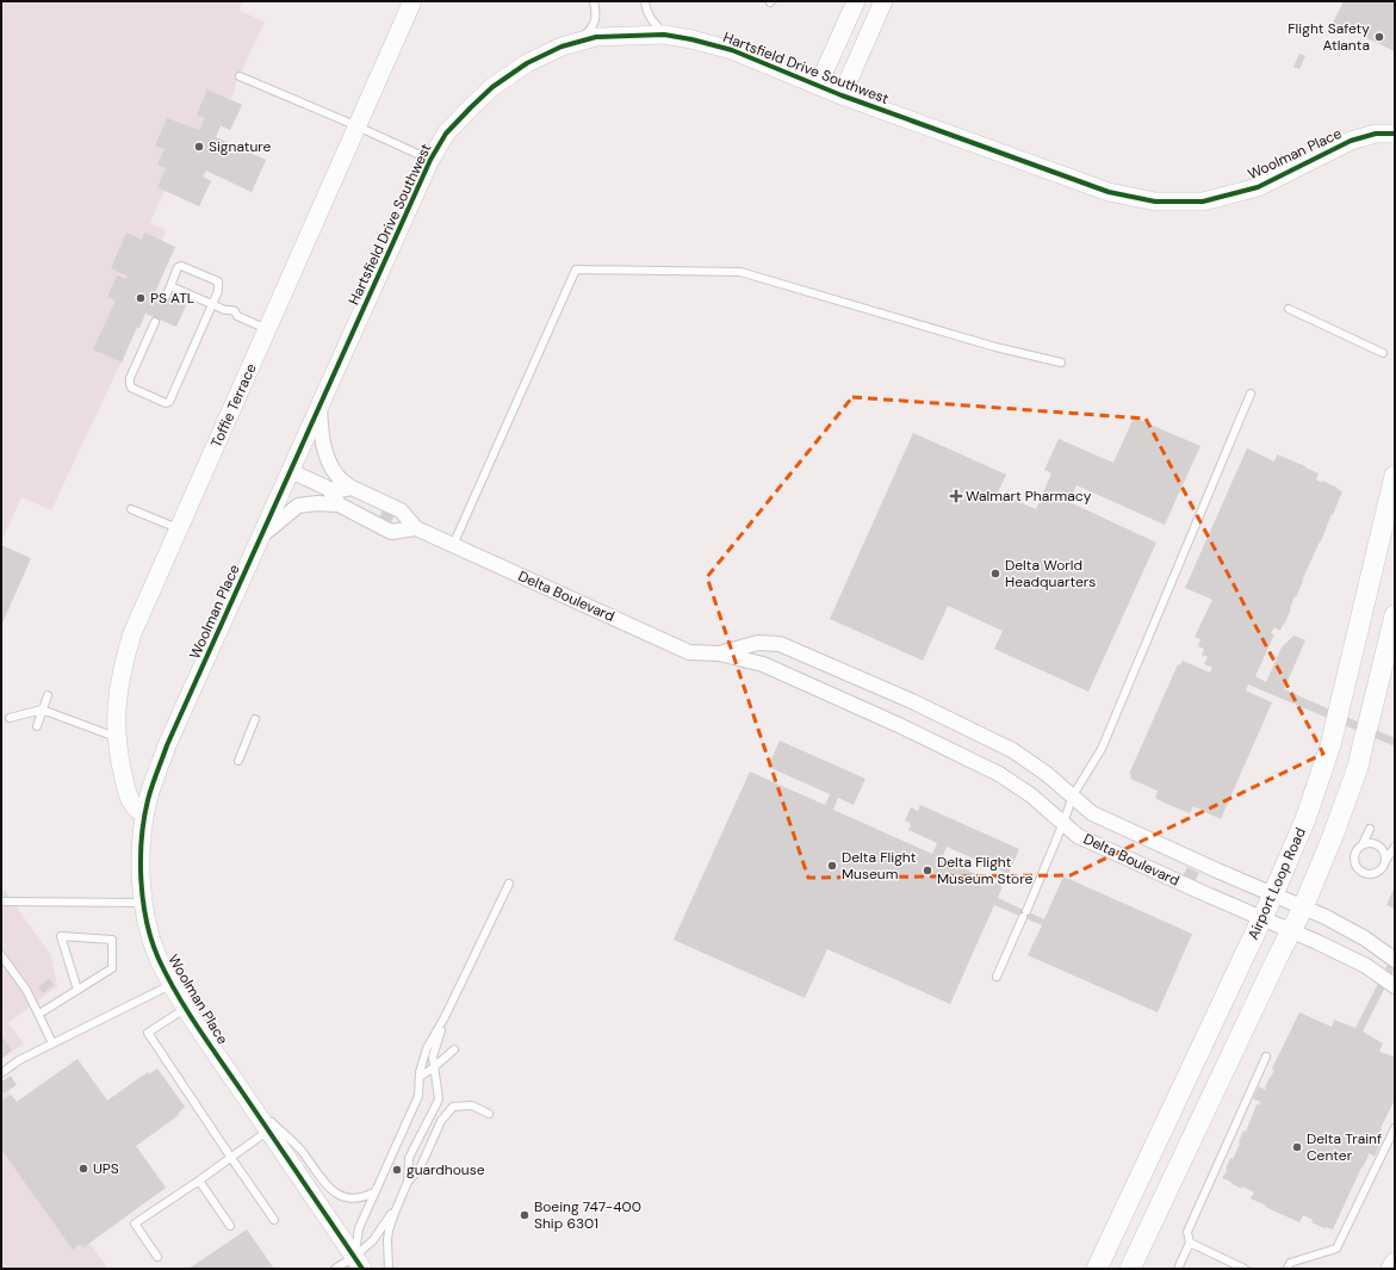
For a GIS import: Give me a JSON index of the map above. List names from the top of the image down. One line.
{"streets":{"main road":["Airport Loop Road"],"street":["Hartsfield Drive Southwest","Woolman Place","Toffie Terrace","Delta Boulevard"]},"crossings":[["Hartsfield Drive Southwest","Woolman Place"],["Hartsfield Drive Southwest","Delta Boulevard"],["Woolman Place","Toffie Terrace"],["Woolman Place","Delta Boulevard"],["Delta Boulevard","Airport Loop Road"]],"places":{"other":["Flight Safety Atlanta","Signature","PS ATL","Delta World Headquarters","Delta Flight Museum","Delta Flight Museum Store","Delta Trainf Center","UPS","guardhouse","Boeing 747-400 Ship 6301"],"health":["Walmart Pharmacy"]}}
